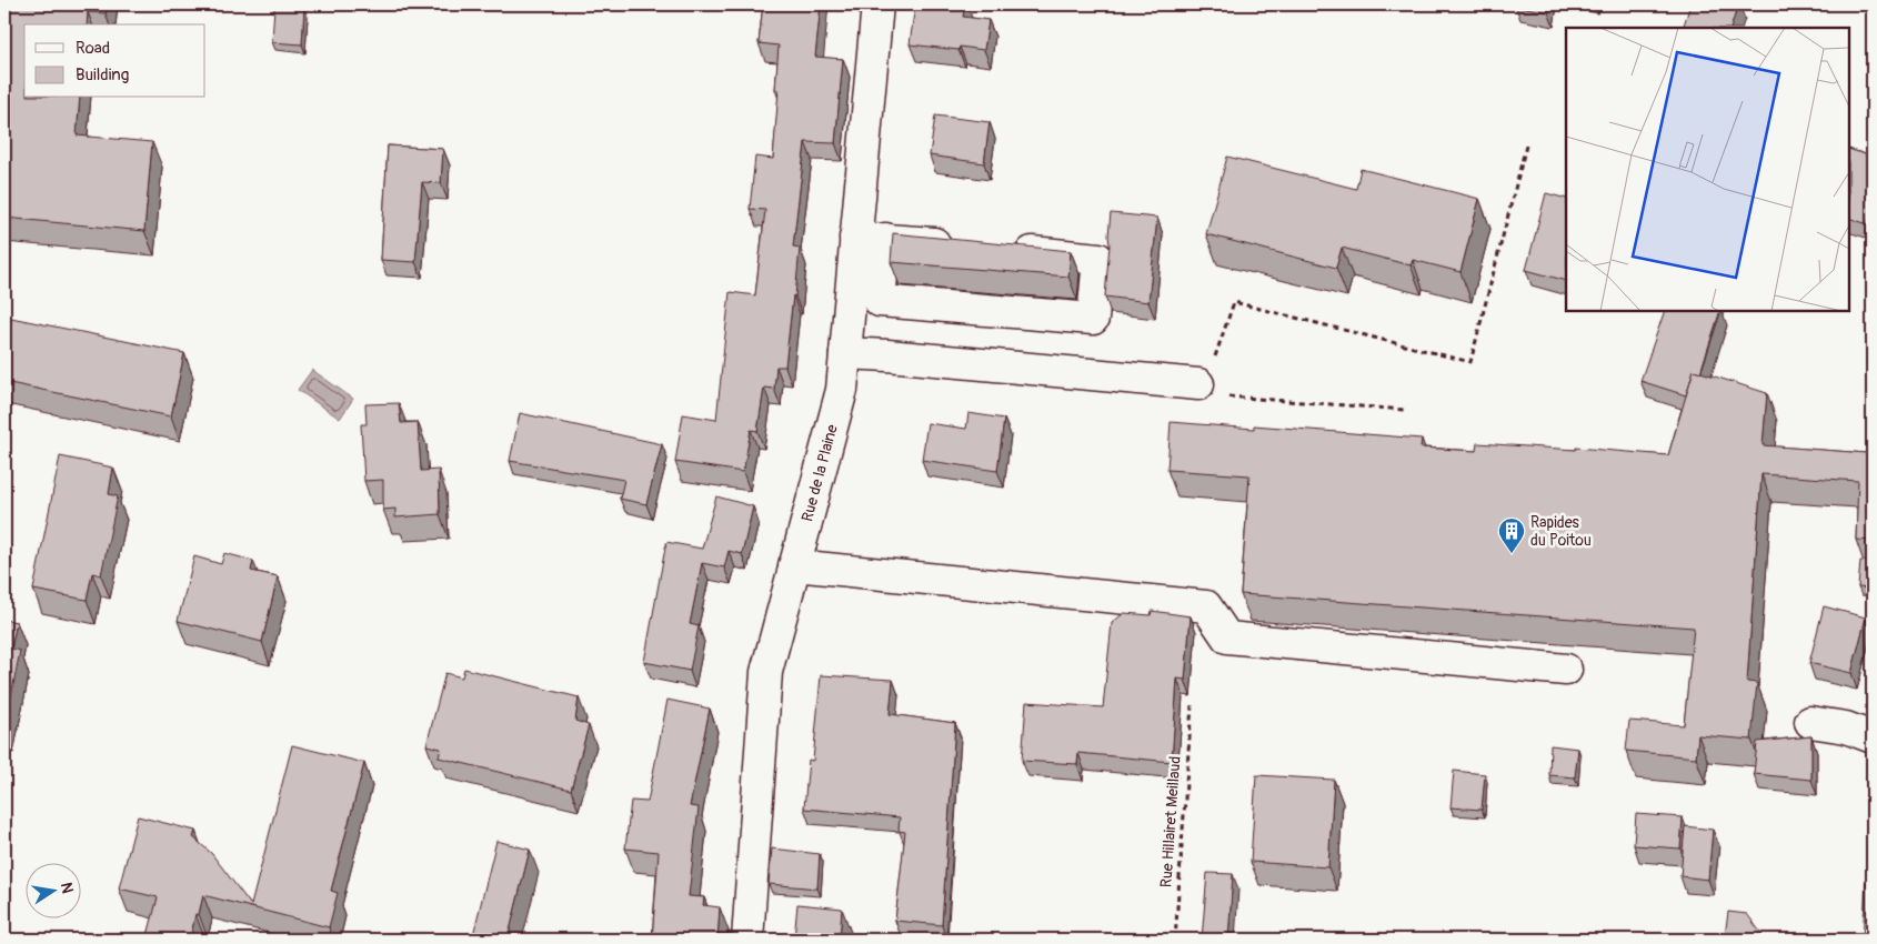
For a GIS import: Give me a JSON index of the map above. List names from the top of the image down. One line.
{"streets":{"street":["Rue de la Plaine"],"path":["Rue Hillairet Meillaud"]},"places":{"building":["Rapides du Poitou"]},"legend":["Road","Building"],"north":"right"}
